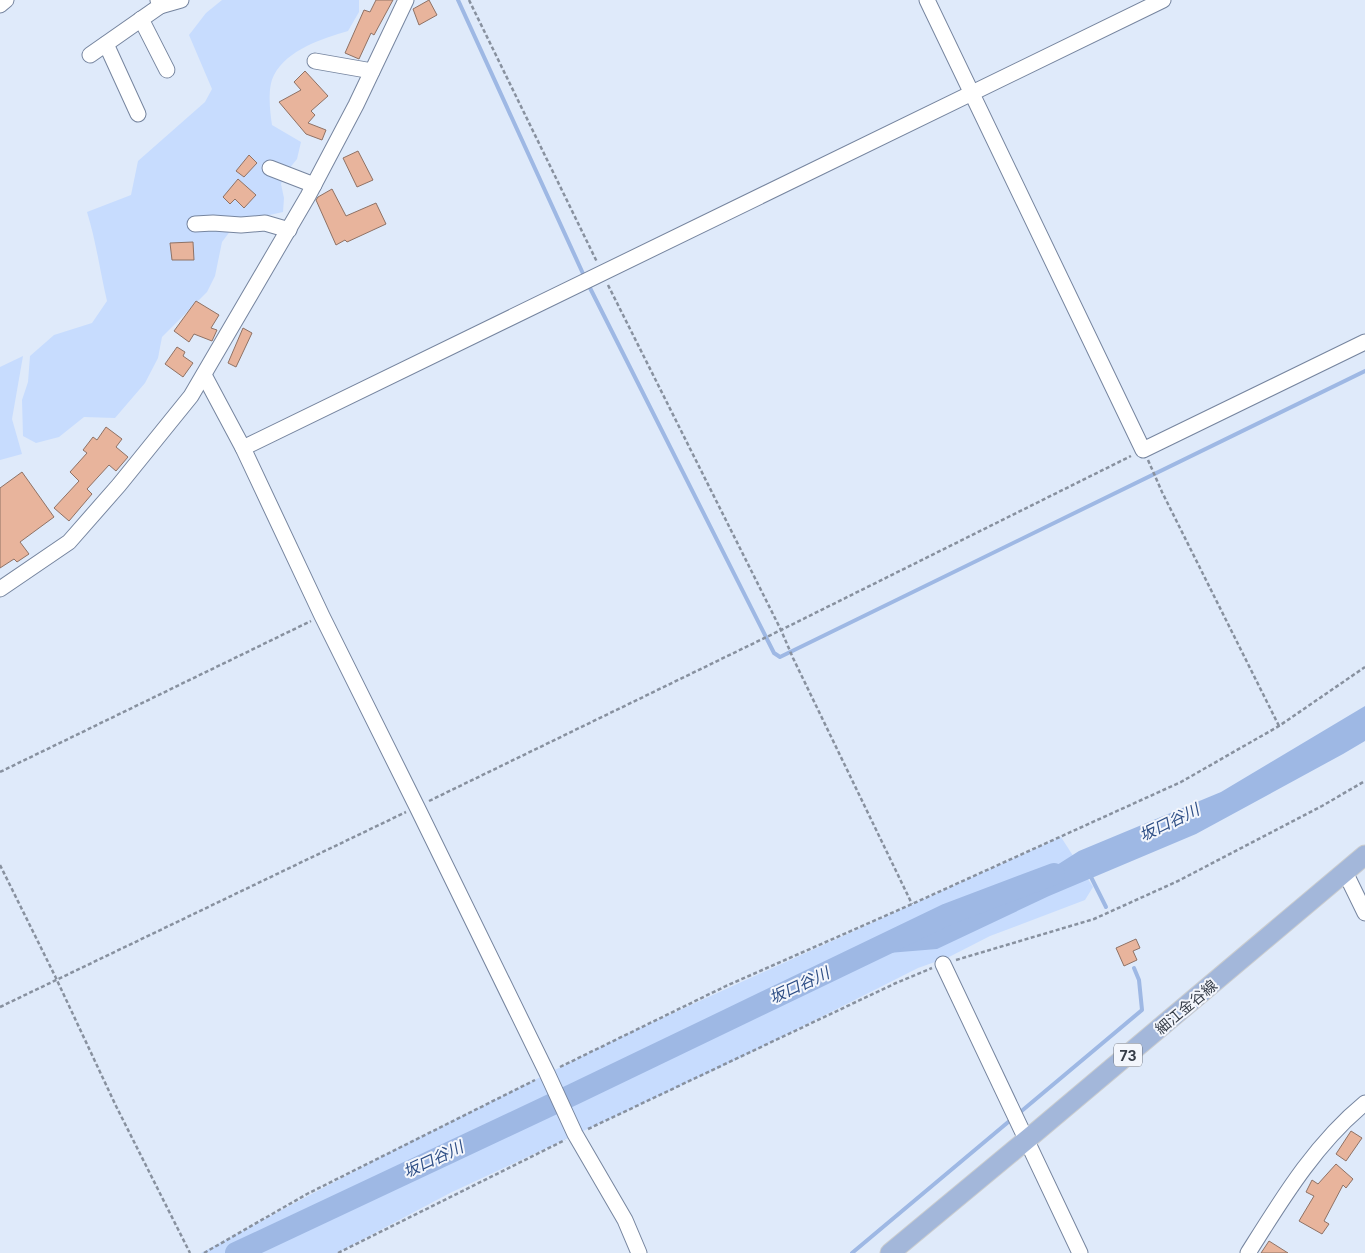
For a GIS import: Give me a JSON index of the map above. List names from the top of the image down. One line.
{"streets":{"main road":["細江金谷線","73"]},"water":["坂口谷川"]}
